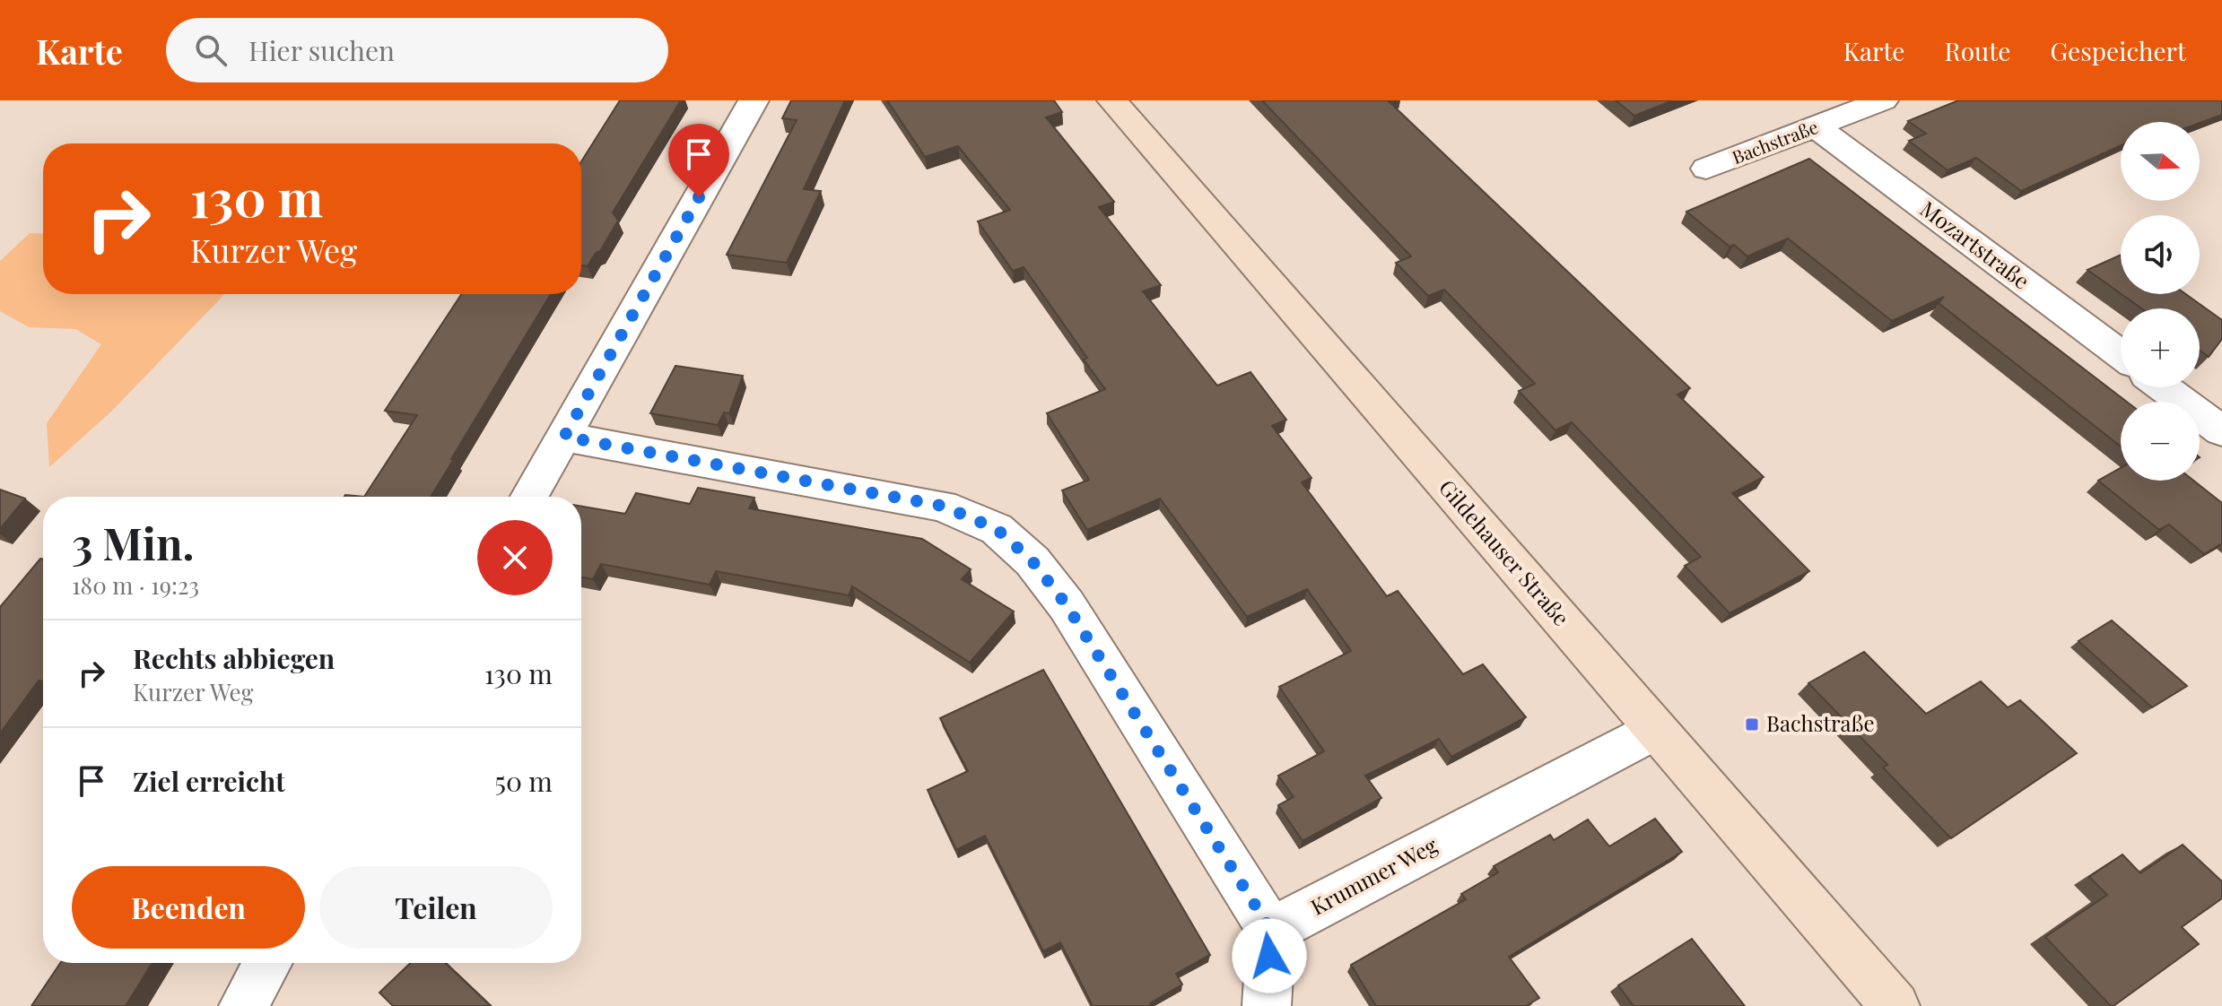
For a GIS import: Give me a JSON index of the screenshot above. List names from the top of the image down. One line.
{"streets":{"main road":["Gildehauser Straße"],"street":["Bachstraße","Mozartstraße","Krummer Weg"]},"crossings":[["Bachstraße","Mozartstraße"],["Gildehauser Straße","Krummer Weg"]],"places":{"transit":["Bachstraße"]},"north":"right","page":{"header":"Karte","search":"Hier suchen","nav":["Karte","Route","Gespeichert"],"map_buttons":["+","−"],"turn":["130 m","Kurzer Weg"],"heading":["3 Min.","180 m · 19:23"],"list":[{"name":"Rechts abbiegen","note":"Kurzer Weg","value":"130 m"},{"name":"Ziel erreicht","value":"50 m"}],"buttons":["Beenden","Teilen"]}}
